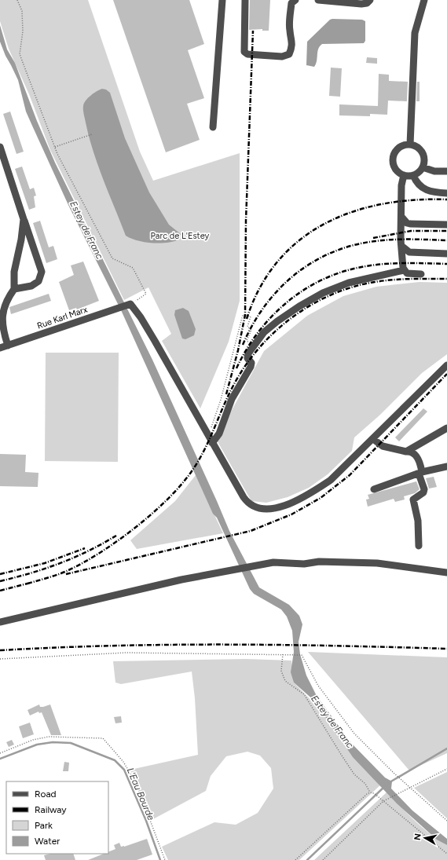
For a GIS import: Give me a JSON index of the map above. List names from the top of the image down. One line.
{"streets":{"street":["Rue Karl Marx"]},"water":["Estey de Franc","L'Eau Bourde"],"parks":["Parc de L'Estey"],"legend":["Road","Railway","Park","Water"],"north":"left"}
